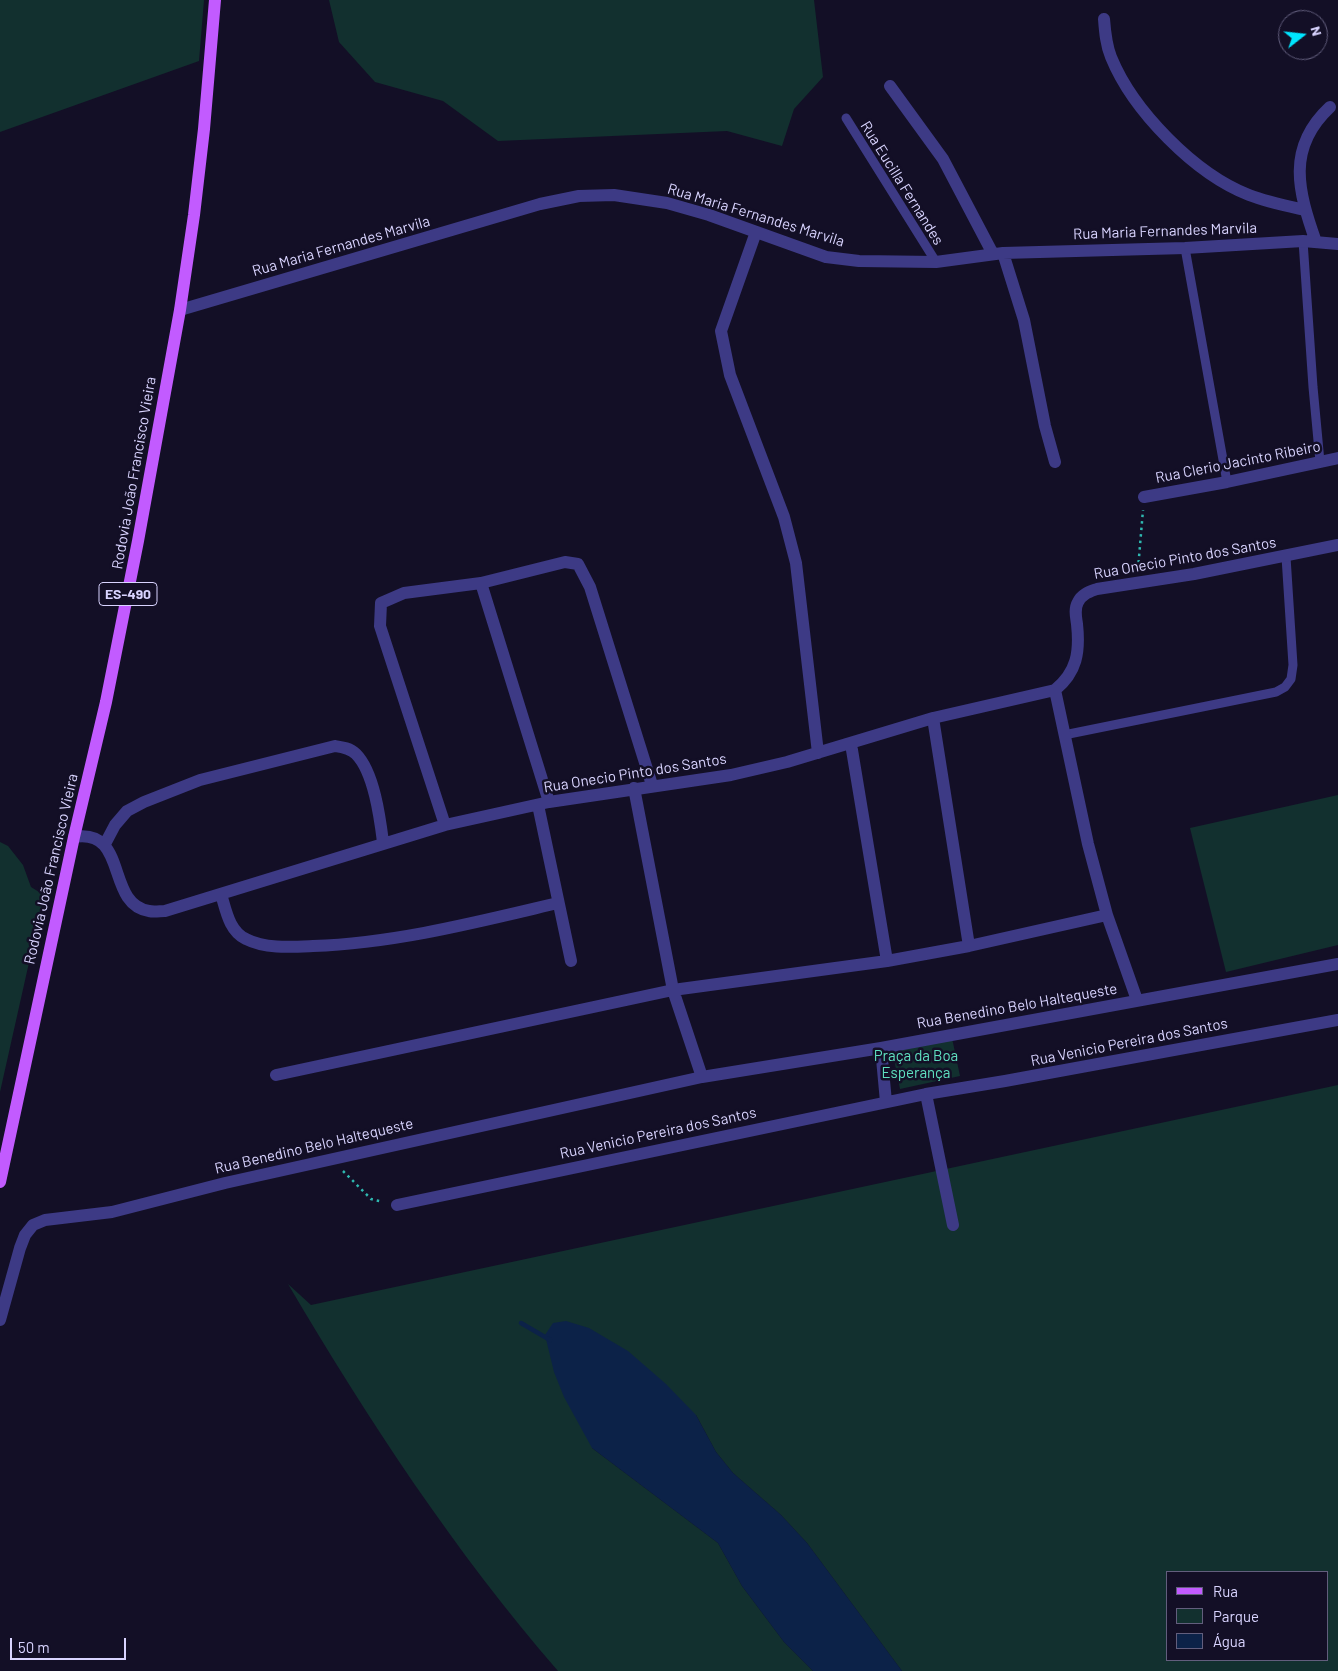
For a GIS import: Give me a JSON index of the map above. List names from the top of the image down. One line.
{"streets":{"main road":["Rodovia João Francisco Vieira","ES-490"],"street":["Rua Maria Fernandes Marvila","Rua Clerio Jacinto Ribeiro","Rua Onecio Pinto dos Santos","Rua Benedino Belo Haltequeste","Rua Venicio Pereira dos Santos"],"lane":["Rua Eucilla Fernandes"]},"crossings":[["Rua Eucilla Fernandes","Rua Maria Fernandes Marvila"],["Rua Maria Fernandes Marvila","Rodovia João Francisco Vieira"]],"parks":["Praça da Boa Esperança"],"legend":["Rua","Parque","Água"],"scale_bar":"50 m","north":"right"}
